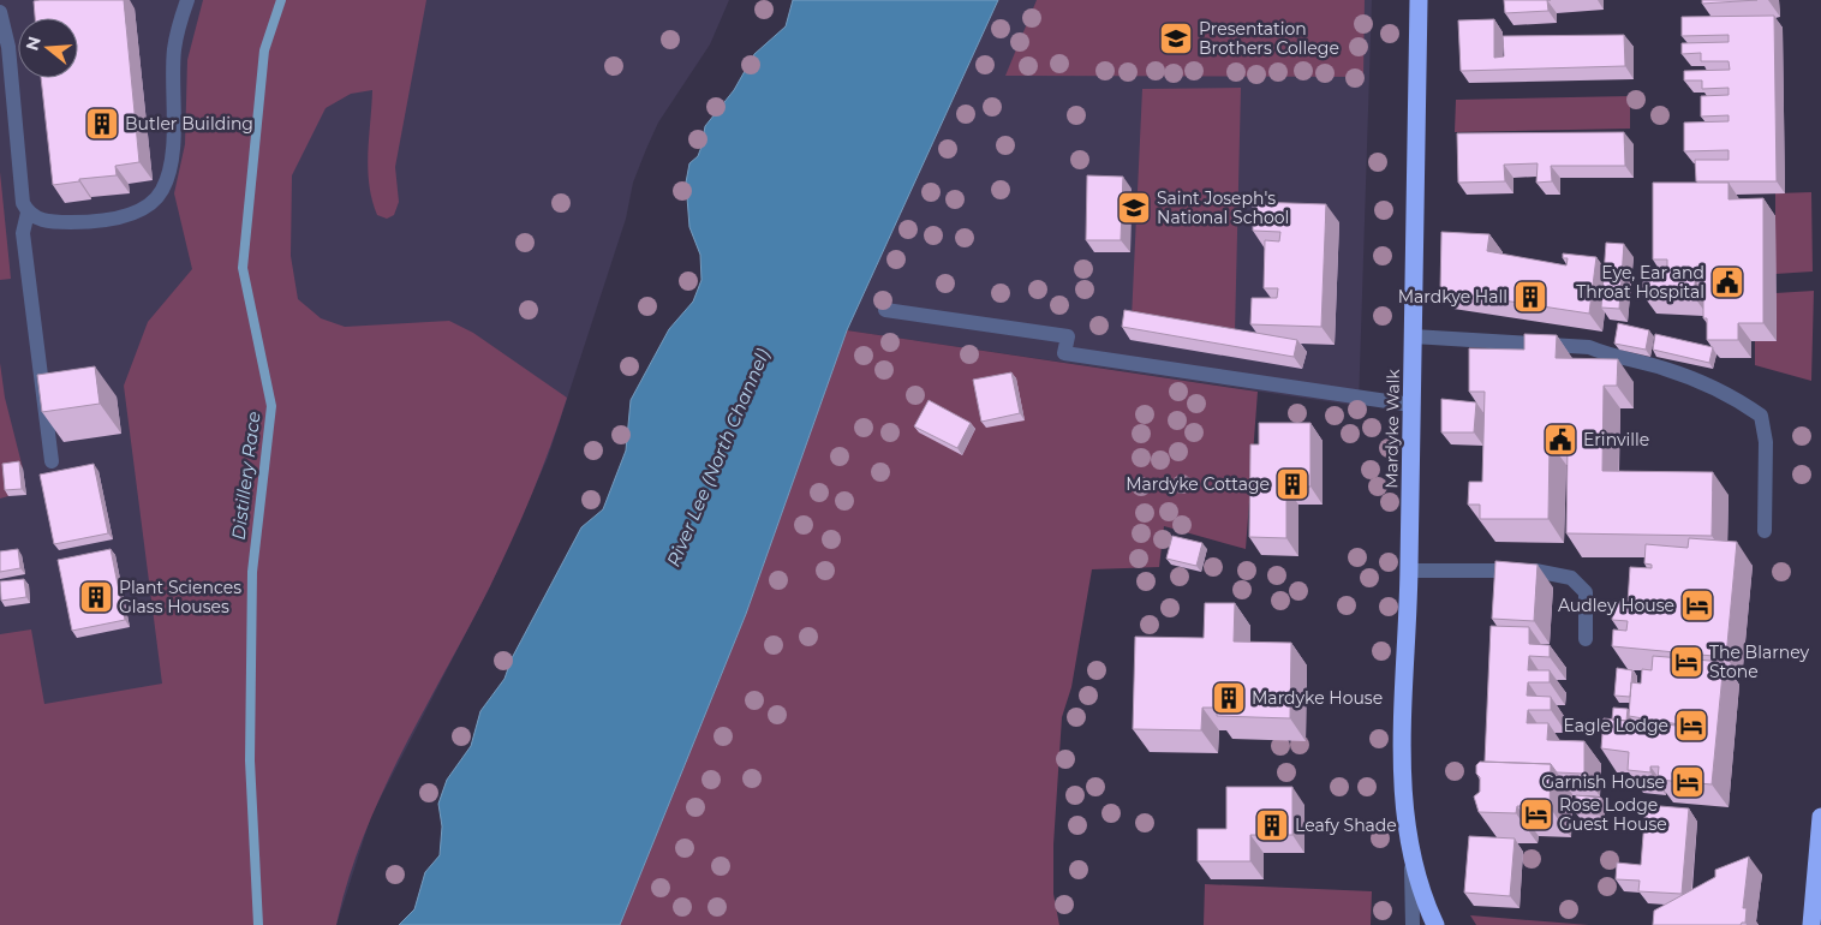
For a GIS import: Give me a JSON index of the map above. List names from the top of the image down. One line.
{"streets":{"highway":["Mardyke Walk"]},"water":["River Lee (North Channel)","Distillery Race"],"places":{"school or university":["Presentation Brothers College","Saint Joseph's National School"],"building":["Butler Building","Mardkye Hall","Mardyke Cottage","Plant Sciences Glass Houses","Mardyke House","Leafy Shade"],"public building":["Eye, Ear and Throat Hospital","Erinville"],"hotel":["Audley House","The Blarney Stone","Eagle Lodge","Garnish House","Rose Lodge Guest House"]},"north":"left"}
